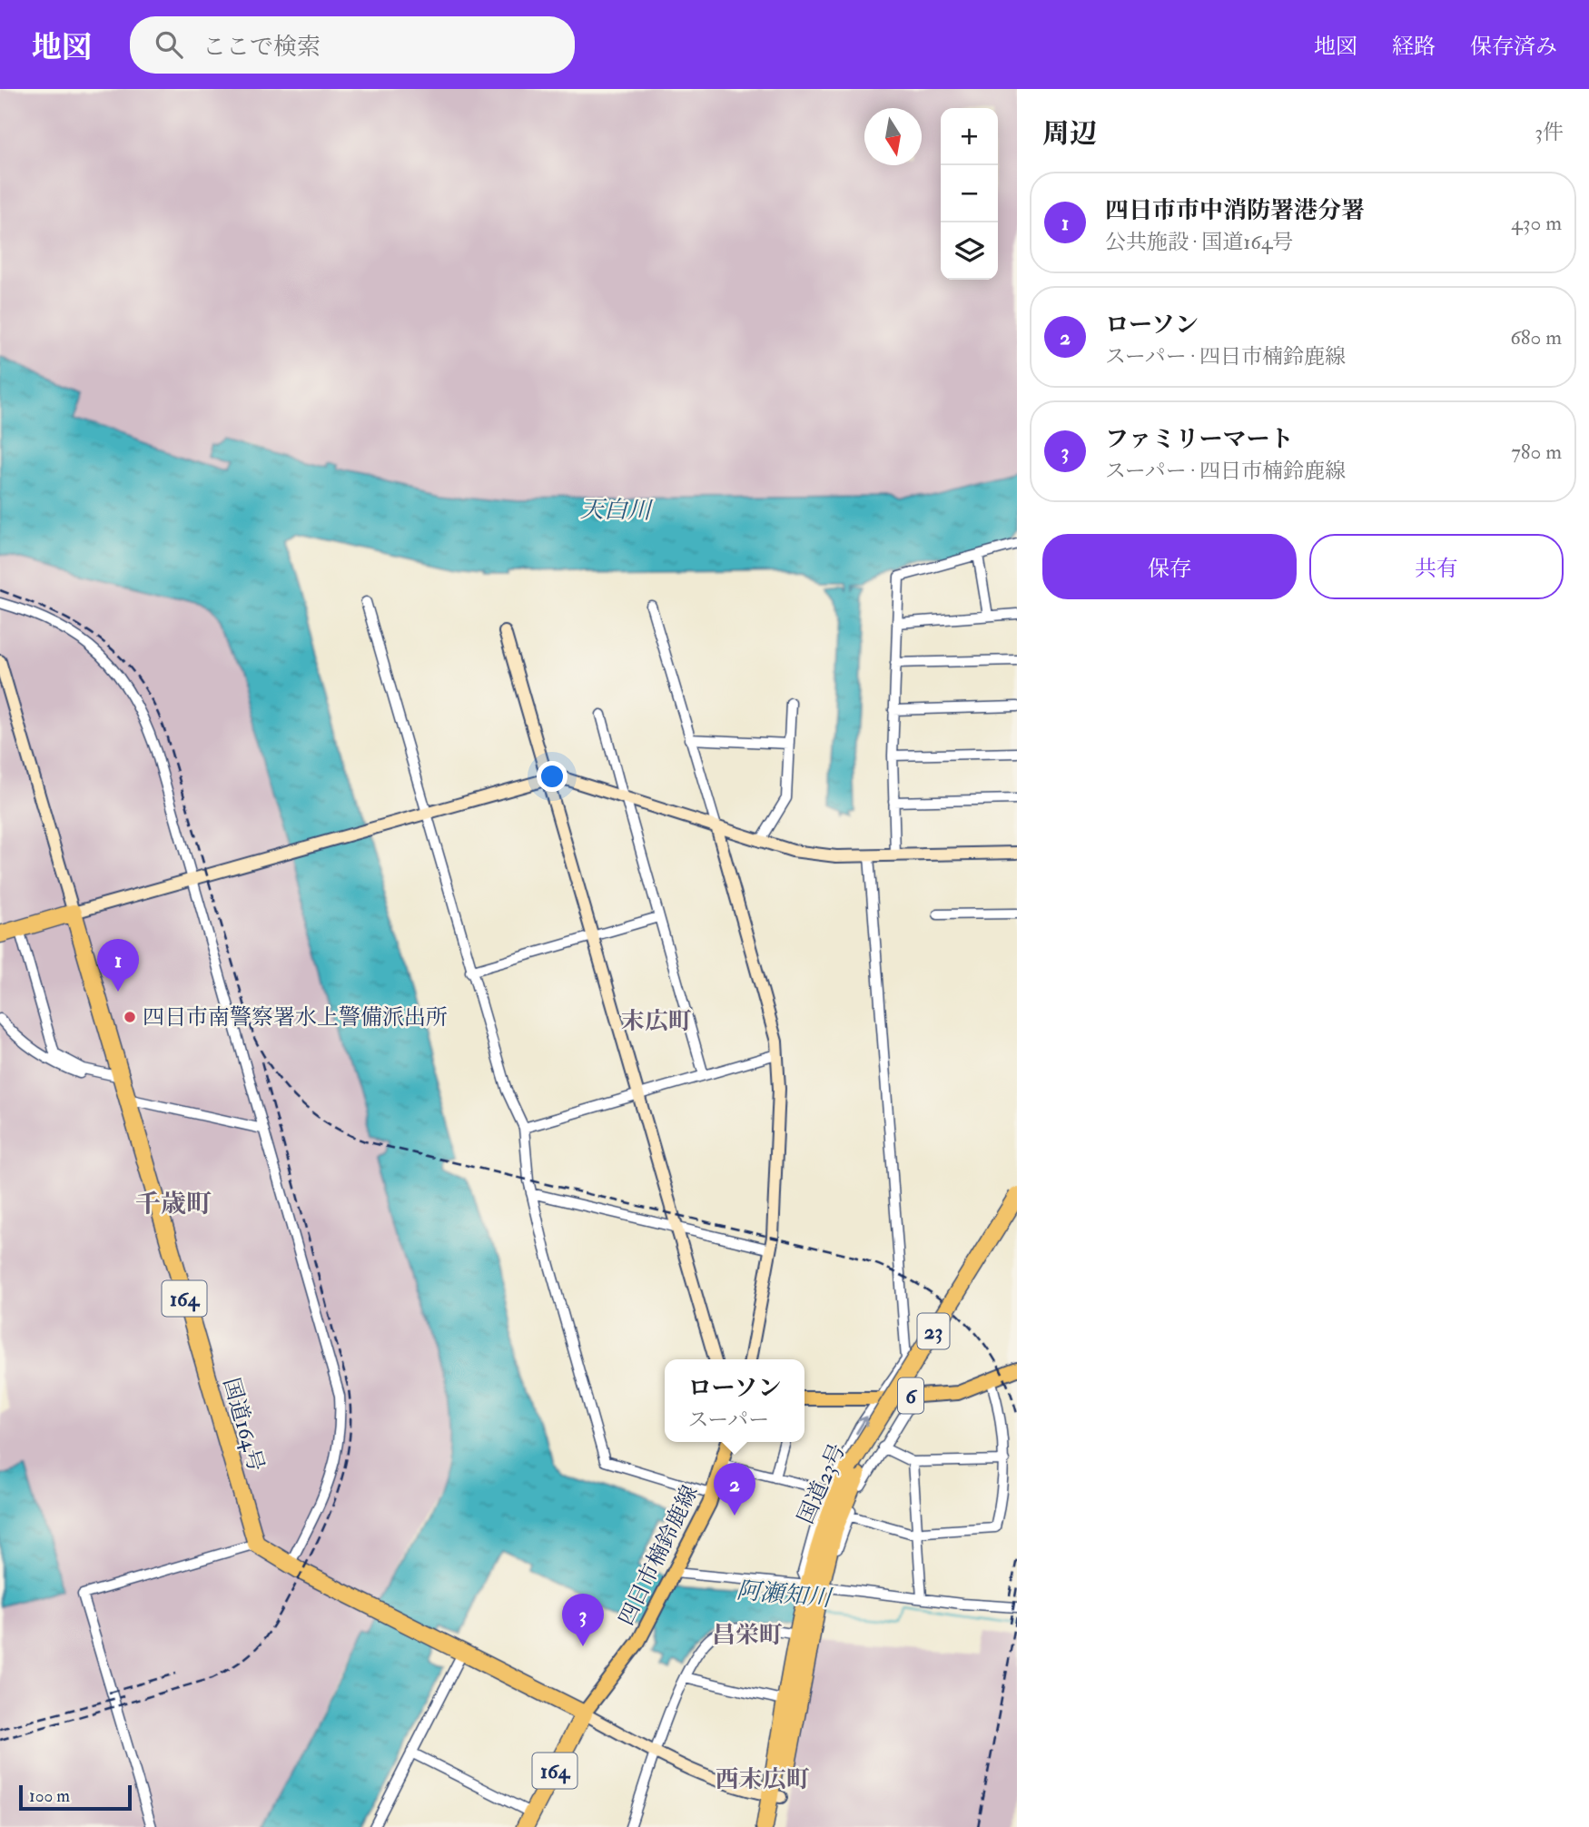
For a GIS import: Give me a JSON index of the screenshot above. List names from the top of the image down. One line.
{"streets":{"highway":["164","23","国道164号","国道23号"],"main road":["6","四日市楠鈴鹿線"]},"crossings":[["164","四日市楠鈴鹿線"]],"districts":["末広町","千歳町","昌栄町","西末広町"],"water":["天白川","阿瀬知川"],"places":["四日市南警察署水上警備派出所"],"scale_bar":"100 m","north":"bottom","page":{"header":"地図","search":"ここで検索","nav":["地図","経路","保存済み"],"heading":["周辺","3件"],"map_buttons":["+","−"],"list":[{"mark":"1","name":"四日市市中消防署港分署","note":"公共施設 · 国道164号","value":"430 m"},{"mark":"2","name":"ローソン","note":"スーパー · 四日市楠鈴鹿線","value":"680 m"},{"mark":"3","name":"ファミリーマート","note":"スーパー · 四日市楠鈴鹿線","value":"780 m"}],"buttons":["保存","共有"],"pins":["1","2","3"],"popup":["ローソン","スーパー"],"scale":"100 m"}}
